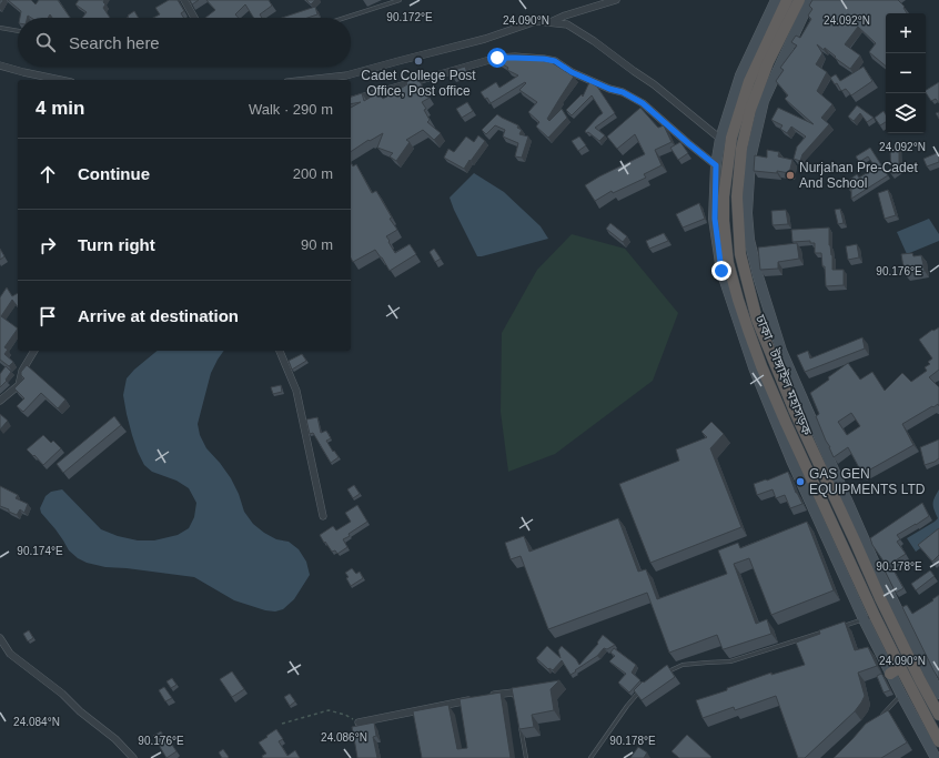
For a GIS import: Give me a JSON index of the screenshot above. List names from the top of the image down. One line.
{"streets":{"highway":["ঢাকা - টাঙ্গাইল মহাসড়ক"]},"places":["Cadet College Post Office, Post office","Nurjahan Pre-Cadet And School","GAS GEN EQUIPMENTS LTD"],"page":{"map_buttons":["+","−"],"search":"Search here","heading":["4 min","Walk · 290 m"],"list":[["Continue","200 m"],["Turn right","90 m"],"Arrive at destination"]},"coordinates":["90.172°E","24.090°N","24.092°N","90.176°E","90.174°E","90.178°E","24.084°N","24.086°N"]}
